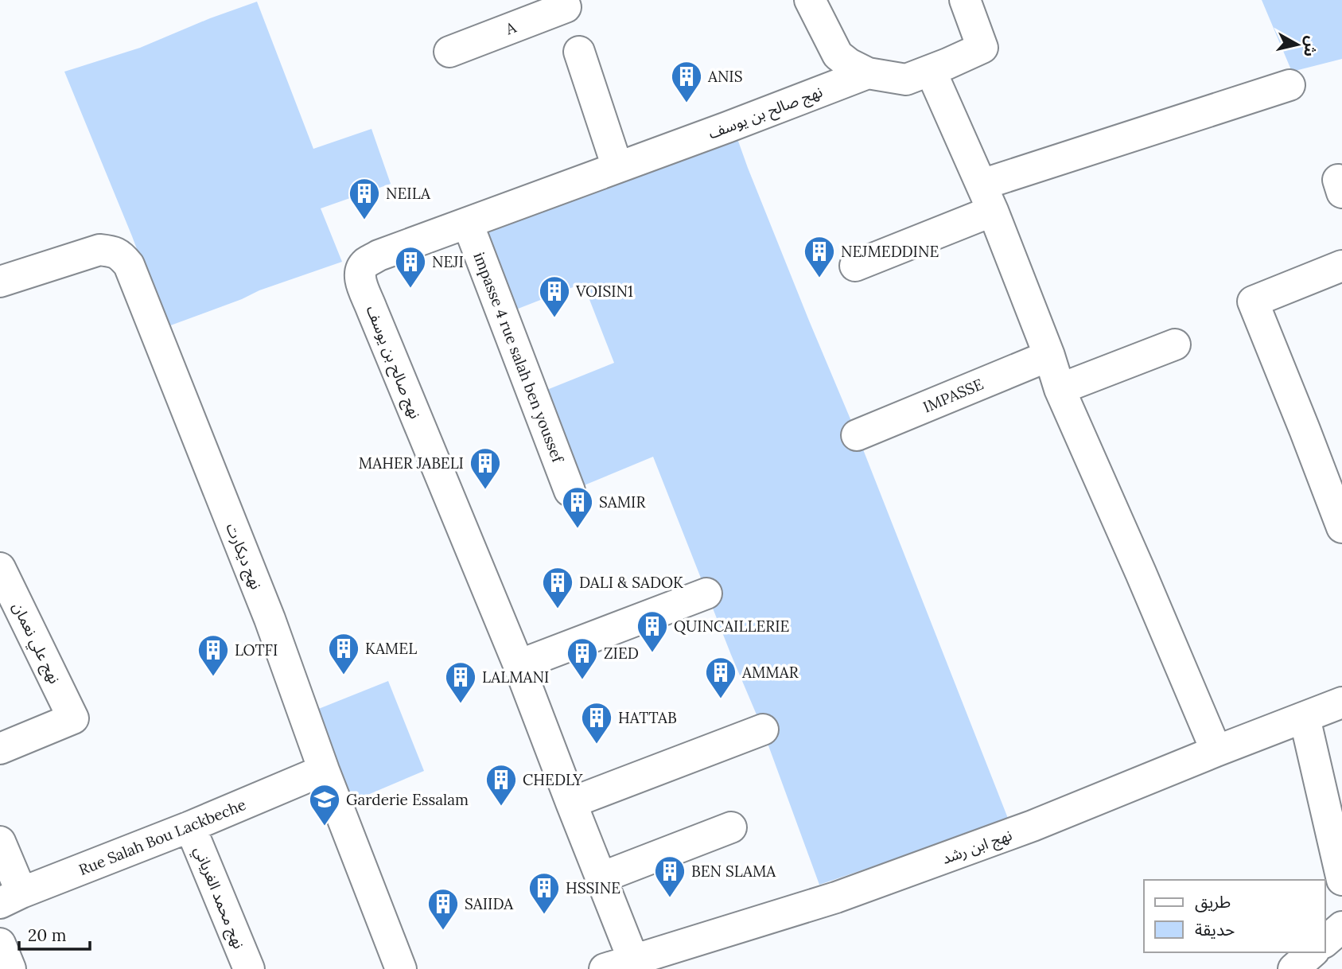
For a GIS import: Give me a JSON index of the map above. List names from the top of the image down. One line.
{"streets":{"street":["A","نهج صالح بن يوسف","impasse 4 rue salah ben youssef","IMPASSE","نهج ديكارت","نهج علي نعمان","Rue Salah Bou Lackbeche","نهج ابن رشد","نهج محمد الغرياني"]},"crossings":[["نهج صالح بن يوسف","impasse 4 rue salah ben youssef"],["نهج صالح بن يوسف","نهج ابن رشد"],["نهج ديكارت","Rue Salah Bou Lackbeche"],["Rue Salah Bou Lackbeche","نهج محمد الغرياني"]],"places":{"building":["ANIS","NEILA","NEJMEDDINE","NEJI","VOISIN1","MAHER JABELI","SAMIR","DALI & SADOK","QUINCAILLERIE","KAMEL","LOTFI","ZIED","AMMAR","LALMANI","HATTAB","CHEDLY","BEN SLAMA","HSSINE","SAIIDA"],"school or university":["Garderie Essalam"]},"legend":["طريق","حديقة"],"scale_bar":"20 m","north":"right"}
